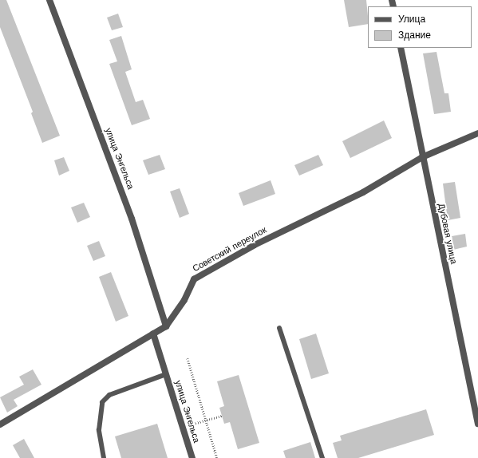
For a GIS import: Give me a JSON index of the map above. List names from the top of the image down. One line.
{"streets":{"street":["улица Энгельса","Дубовая улица","Советский переулок"]},"crossings":[["улица Энгельса","Советский переулок"],["Дубовая улица","Советский переулок"]],"legend":["Улица","Здание"]}
